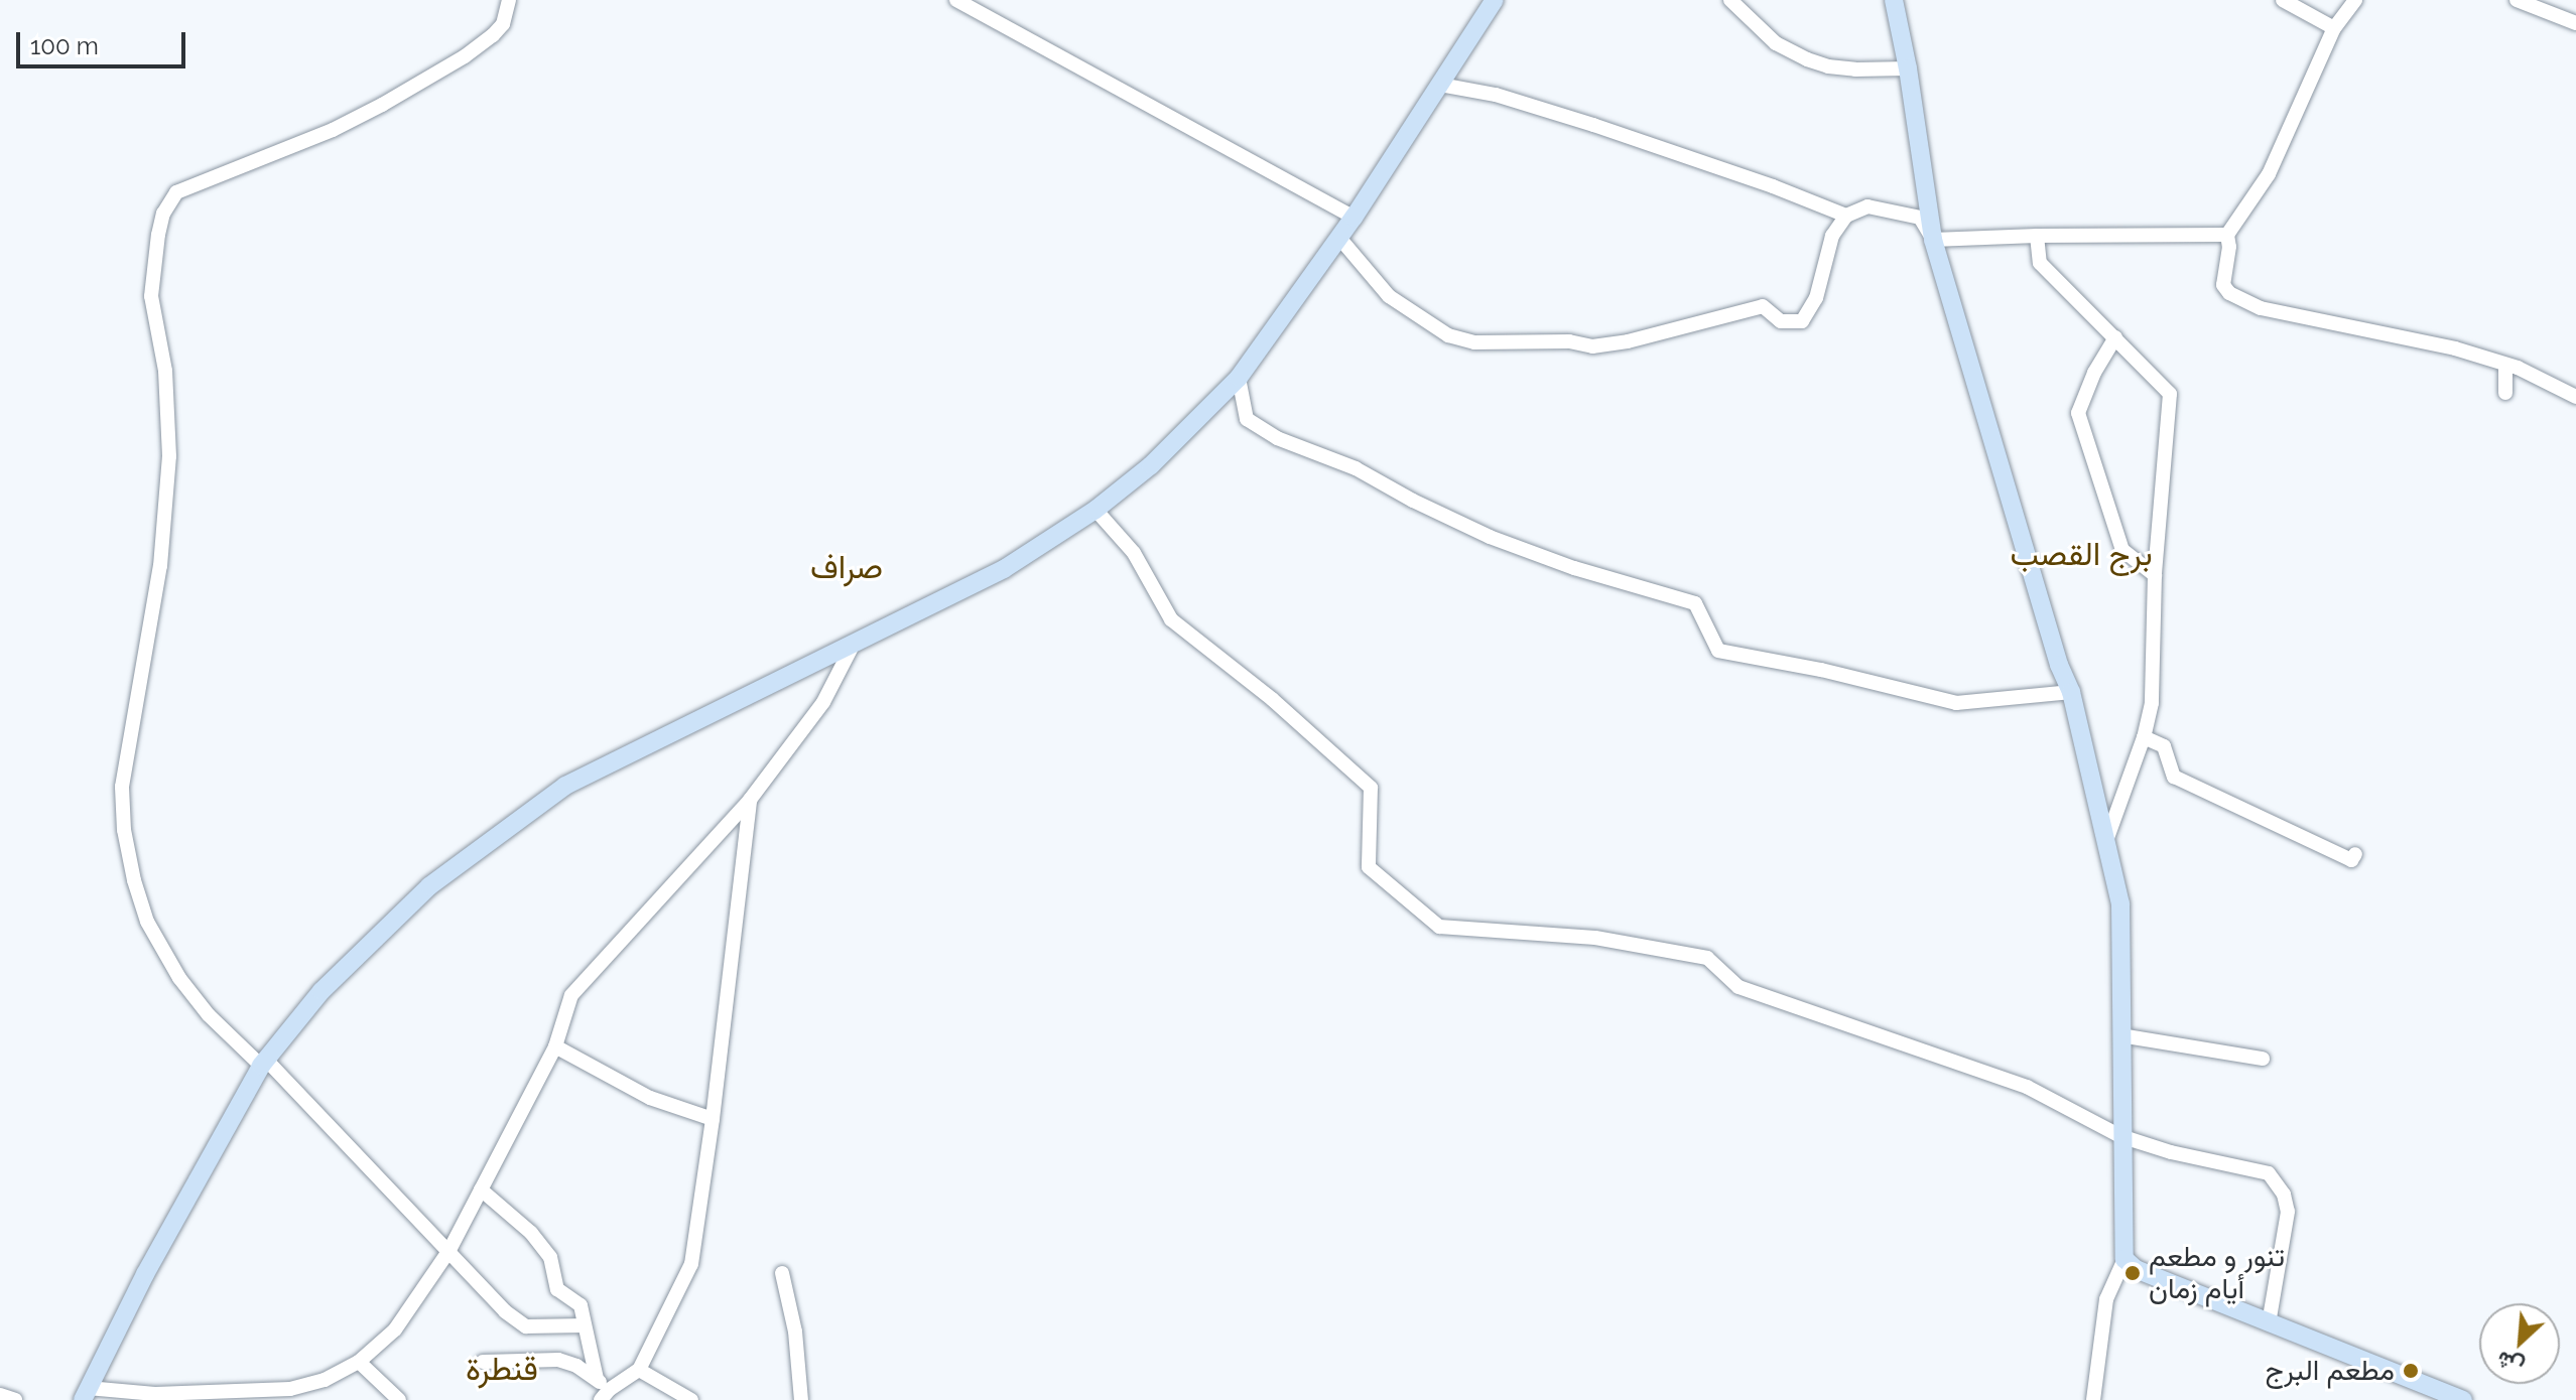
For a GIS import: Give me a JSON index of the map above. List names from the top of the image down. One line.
{"districts":["برج القصب","صراف","قنطرة"],"places":["تنور و مطعم أيام زمان","مطعم البرج"],"scale_bar":"100 m","north":"bottom left"}
